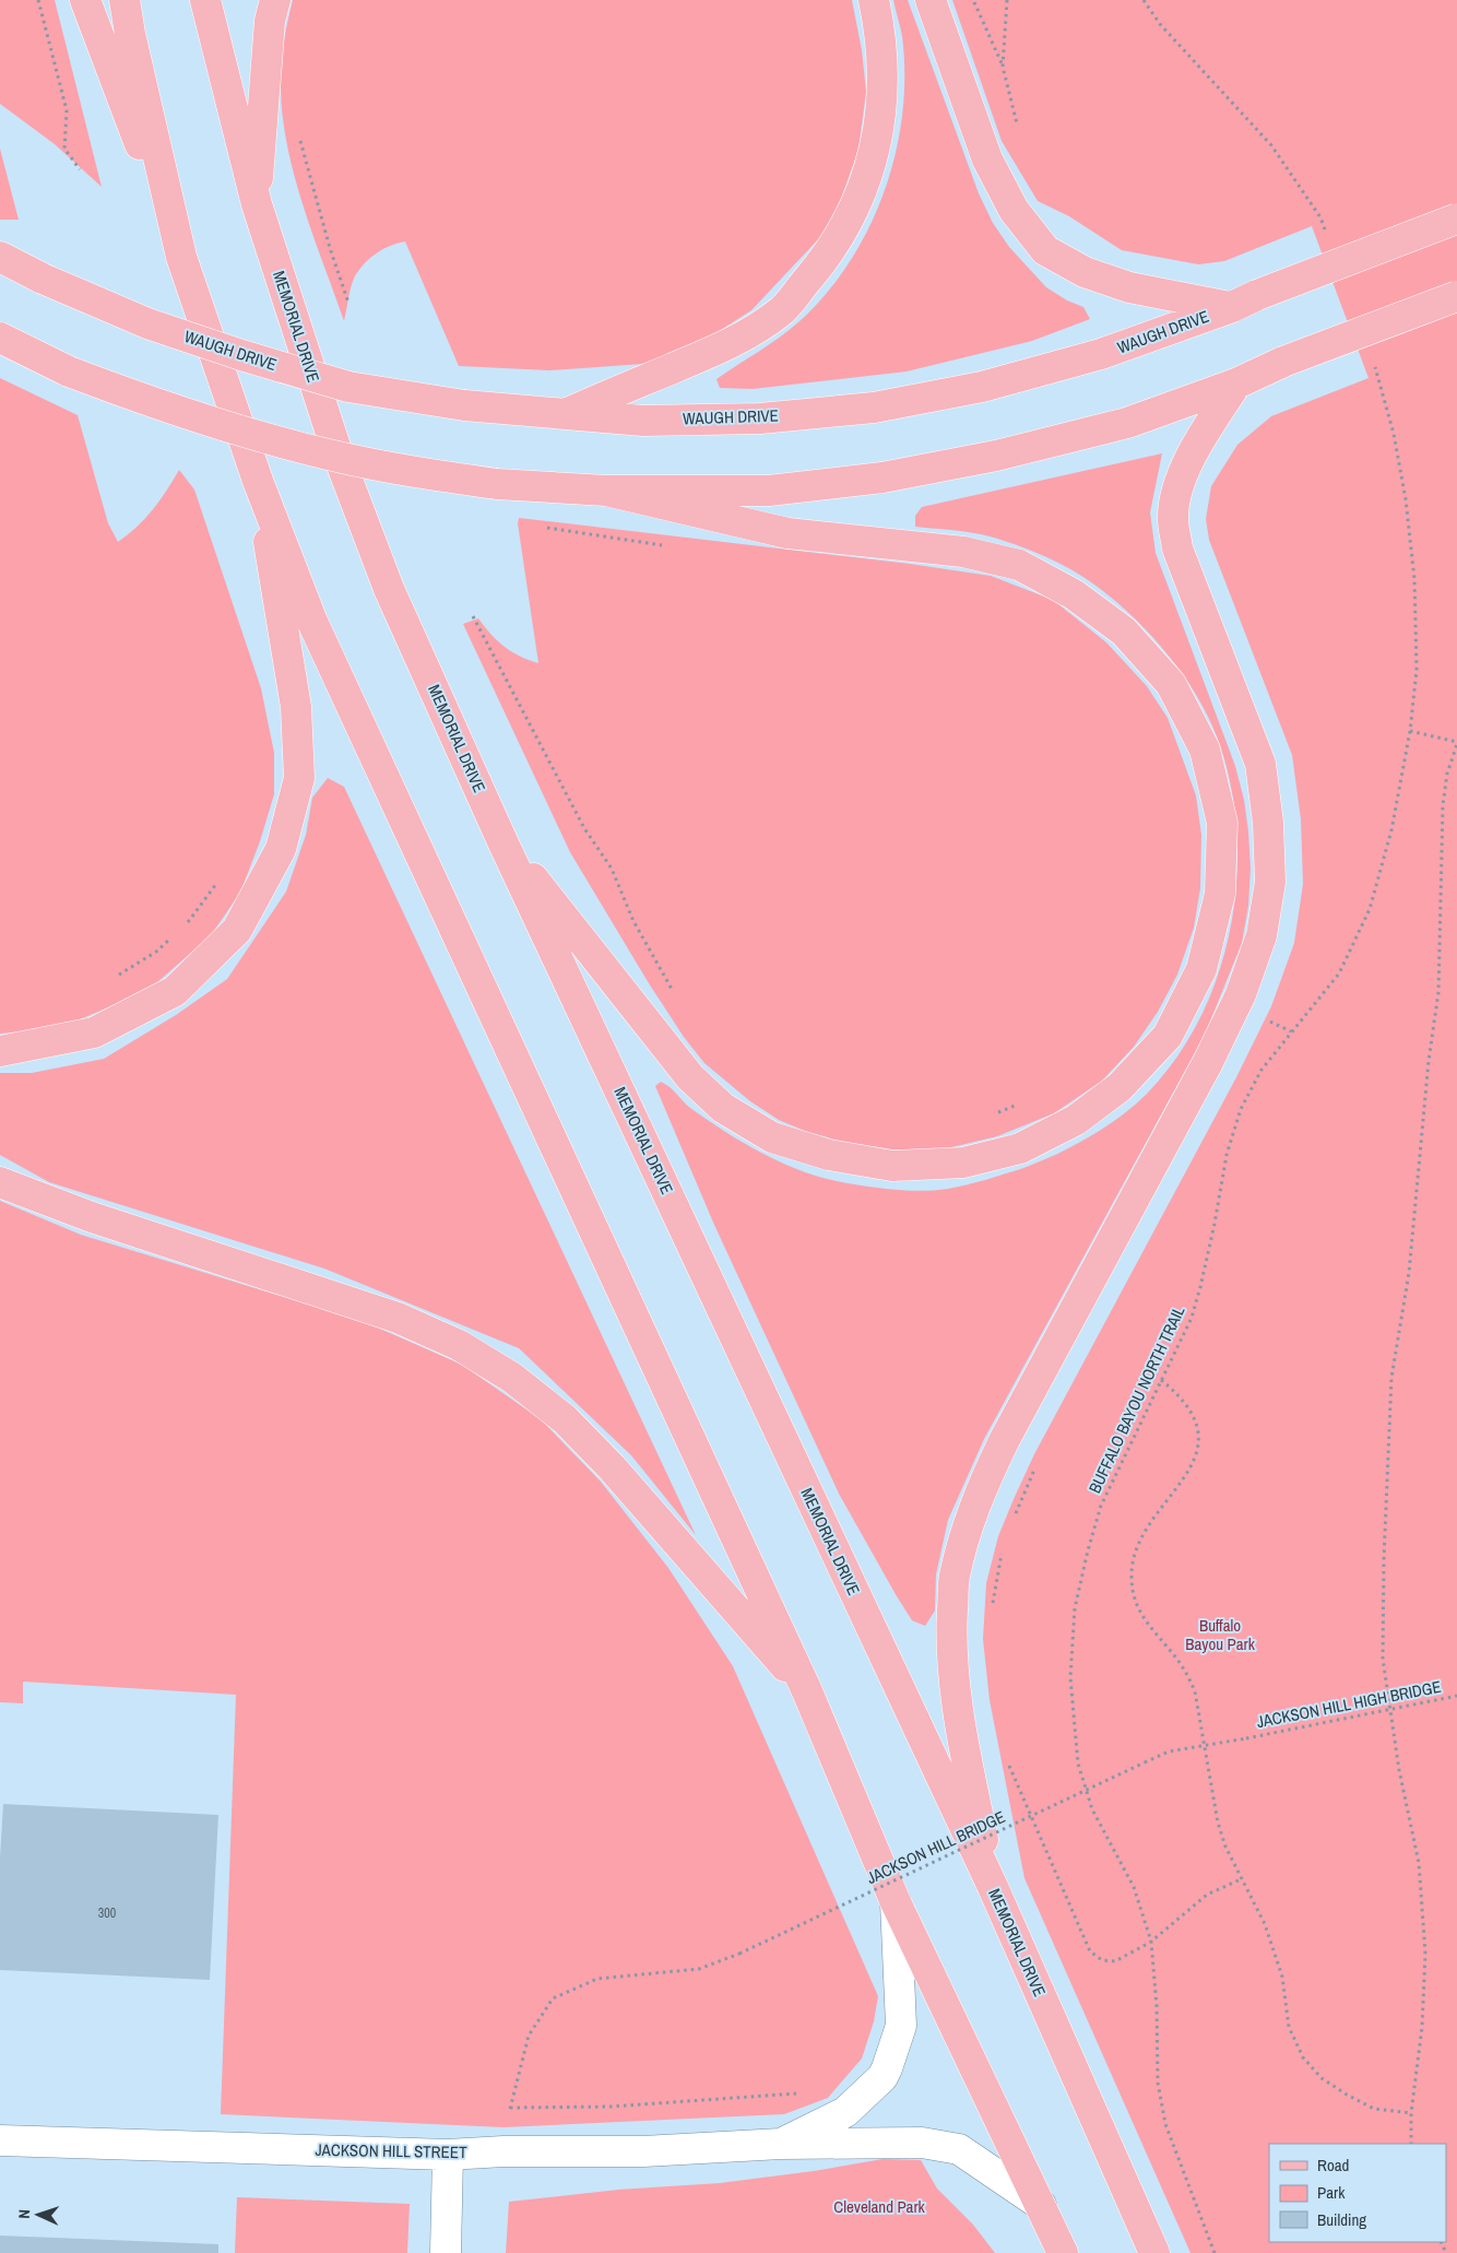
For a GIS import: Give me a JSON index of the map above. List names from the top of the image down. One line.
{"streets":{"main road":["MEMORIAL DRIVE","WAUGH DRIVE"],"street":["JACKSON HILL STREET"],"path":["BUFFALO BAYOU NORTH TRAIL","JACKSON HILL HIGH BRIDGE","JACKSON HILL BRIDGE"]},"crossings":[["JACKSON HILL HIGH BRIDGE","JACKSON HILL BRIDGE"],["JACKSON HILL BRIDGE","JACKSON HILL STREET"]],"parks":["Buffalo Bayou Park","Cleveland Park"],"house_numbers":["300"],"legend":["Road","Park","Building"],"north":"left"}
